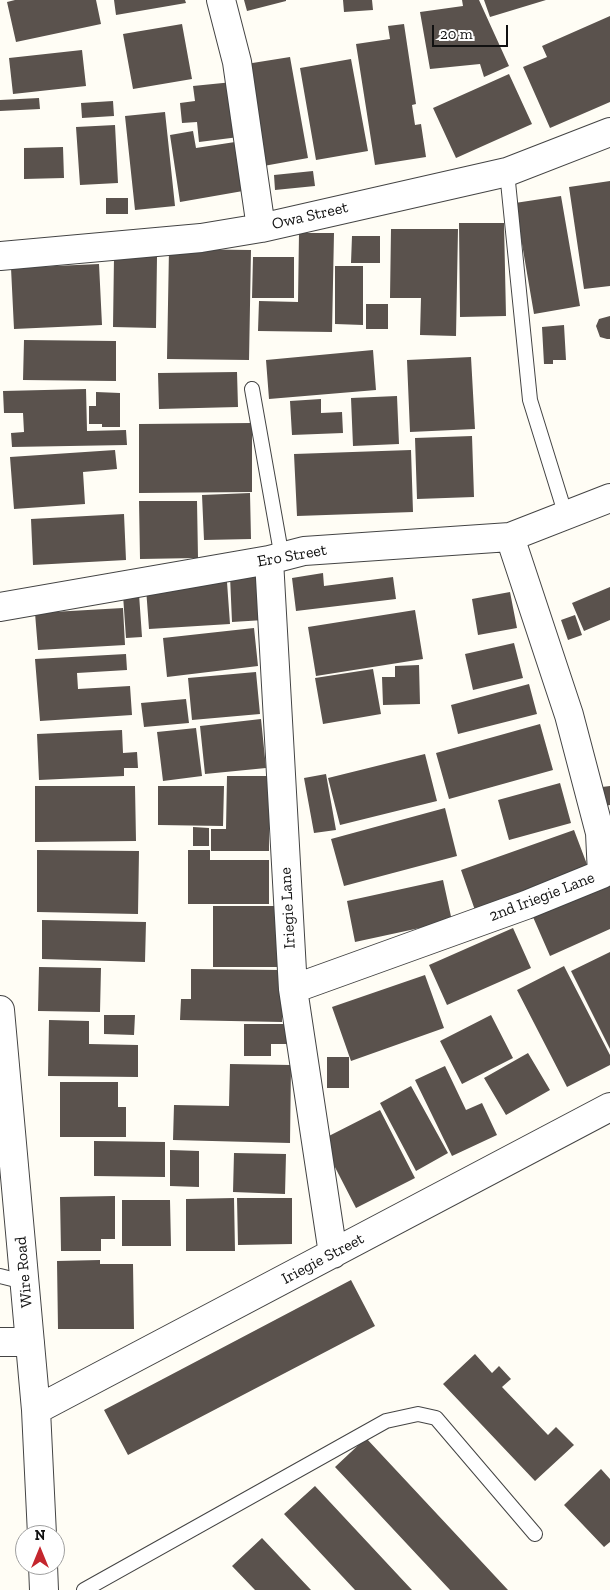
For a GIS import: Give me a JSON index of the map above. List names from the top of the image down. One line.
{"streets":{"street":["Owa Street","Ero Street","2nd Iriegie Lane","Iriegie Lane","Iriegie Street","Wire Road"]},"crossings":[["Ero Street","2nd Iriegie Lane"],["Ero Street","Iriegie Lane"],["2nd Iriegie Lane","Iriegie Lane"],["Iriegie Lane","Iriegie Street"],["Iriegie Street","Wire Road"]],"scale_bar":"20 m","north":"top"}
